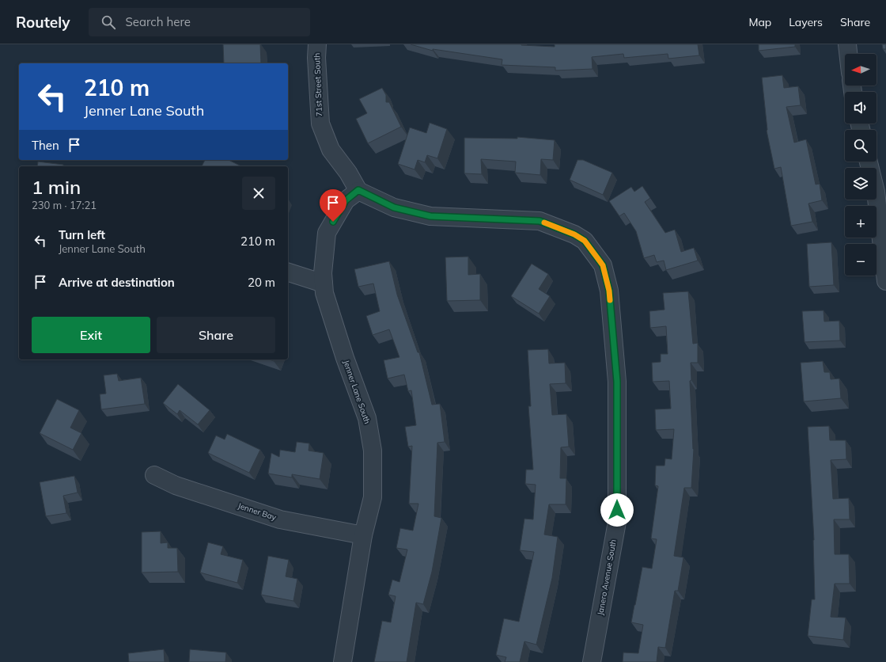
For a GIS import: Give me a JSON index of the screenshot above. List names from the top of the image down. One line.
{"streets":{"street":["71st Street South","Jenner Lane South","Jenner Bay","Janero Avenue South"]},"crossings":[["71st Street South","Jenner Lane South"],["71st Street South","Janero Avenue South"],["Jenner Lane South","Jenner Bay"],["Jenner Lane South","Janero Avenue South"]],"north":"left","page":{"header":"Routely","search":"Search here","nav":["Map","Layers","Share"],"map_buttons":["+","−"],"turn":["210 m","Jenner Lane South"],"then":"Then","heading":["1 min","230 m · 17:21"],"list":[{"name":"Turn left","note":"Jenner Lane South","value":"210 m"},{"name":"Arrive at destination","value":"20 m"}],"buttons":["Exit","Share"]}}
